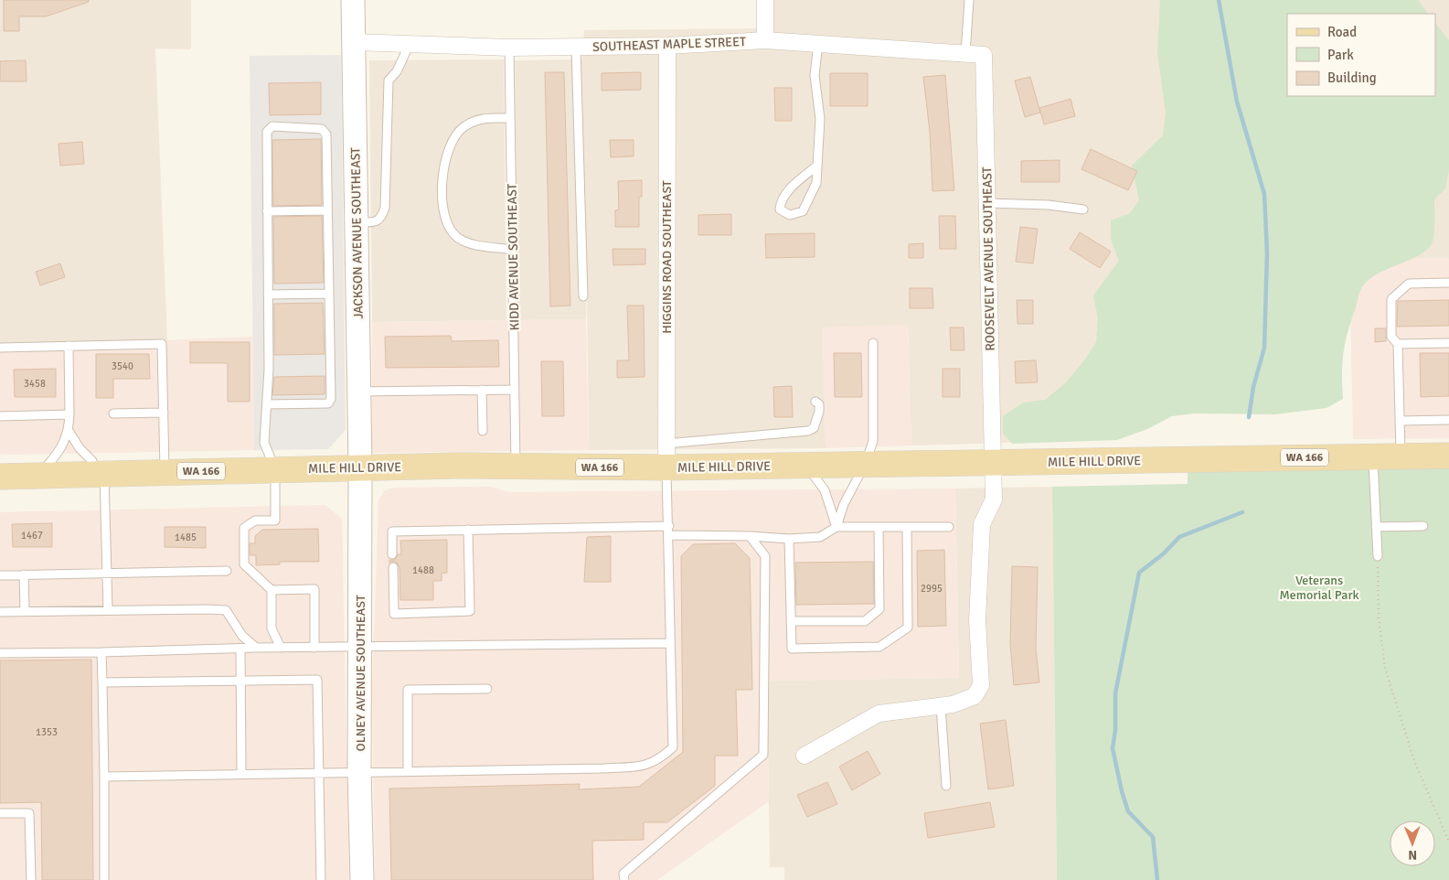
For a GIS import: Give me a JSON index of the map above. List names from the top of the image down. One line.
{"streets":{"main road":["JACKSON AVENUE SOUTHEAST","WA 166","MILE HILL DRIVE","OLNEY AVENUE SOUTHEAST"],"street":["SOUTHEAST MAPLE STREET","HIGGINS ROAD SOUTHEAST","ROOSEVELT AVENUE SOUTHEAST"],"lane":["KIDD AVENUE SOUTHEAST"]},"crossings":[["SOUTHEAST MAPLE STREET","JACKSON AVENUE SOUTHEAST"],["SOUTHEAST MAPLE STREET","KIDD AVENUE SOUTHEAST"],["SOUTHEAST MAPLE STREET","HIGGINS ROAD SOUTHEAST"],["SOUTHEAST MAPLE STREET","ROOSEVELT AVENUE SOUTHEAST"],["JACKSON AVENUE SOUTHEAST","MILE HILL DRIVE"],["JACKSON AVENUE SOUTHEAST","OLNEY AVENUE SOUTHEAST"],["KIDD AVENUE SOUTHEAST","MILE HILL DRIVE"],["HIGGINS ROAD SOUTHEAST","MILE HILL DRIVE"],["ROOSEVELT AVENUE SOUTHEAST","MILE HILL DRIVE"],["MILE HILL DRIVE","OLNEY AVENUE SOUTHEAST"]],"parks":["Veterans Memorial Park"],"house_numbers":["3540","3458","1467","1485","1488","2995","1353"],"legend":["Road","Park","Building"],"north":"bottom"}
